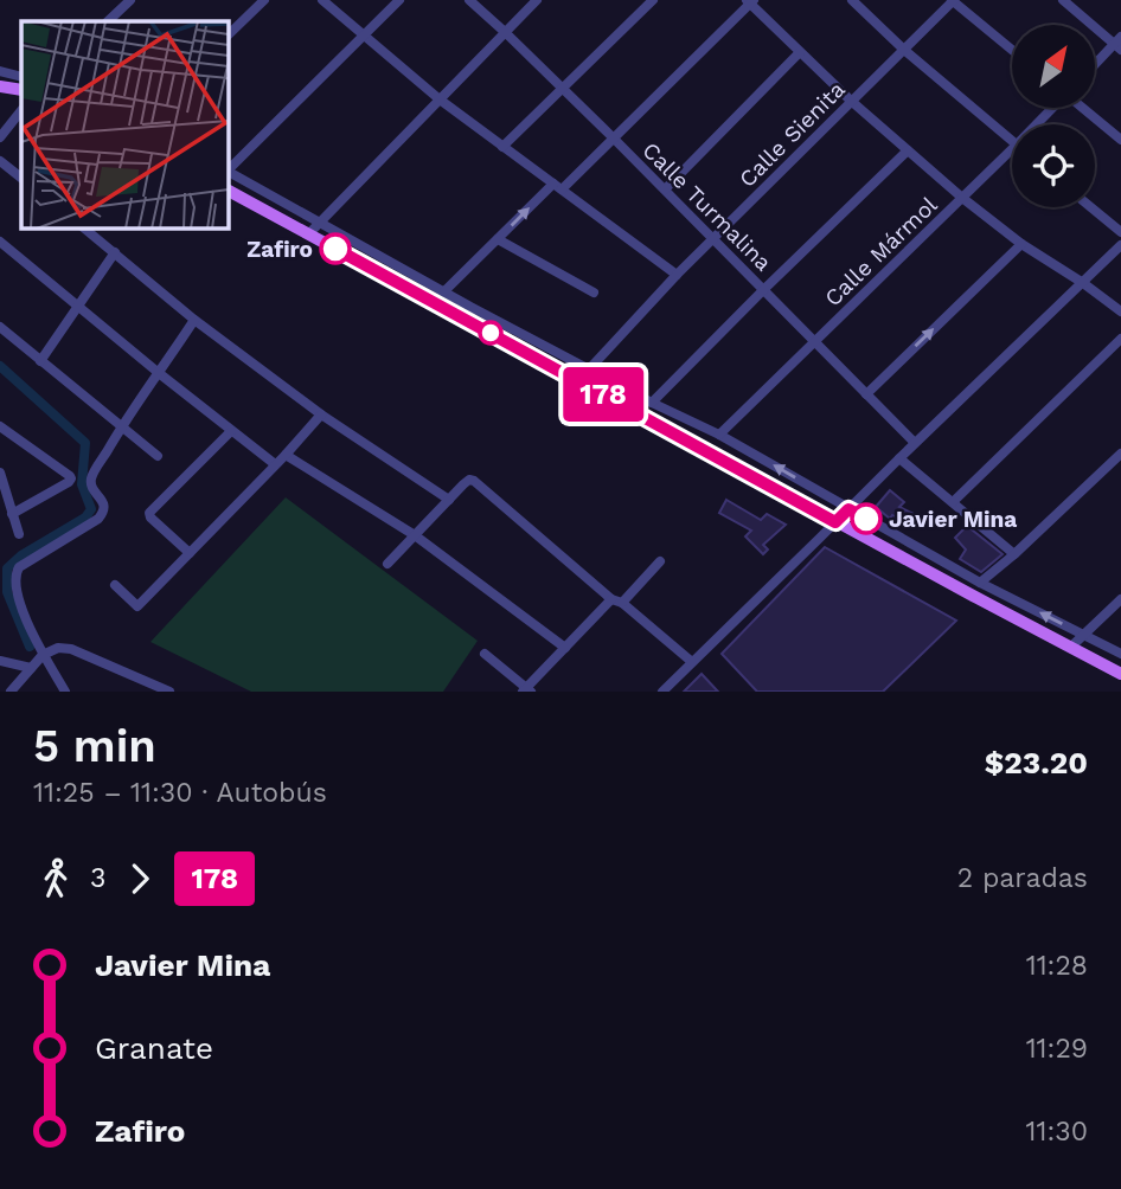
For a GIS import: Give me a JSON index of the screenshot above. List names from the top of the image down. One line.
{"streets":{"street":["Calle Sienita","Calle Turmalina","Calle Mármol"]},"crossings":[["Calle Sienita","Calle Turmalina"],["Calle Turmalina","Calle Mármol"]],"places":["Zafiro","Javier Mina"],"lines":["bus line 178"],"north":"top right","page":{"on_map":"178","heading":["5 min","11:25 – 11:30 · Autobús","$23.20"],"legs":["3","178","2 paradas"],"list":[{"name":"Javier Mina","value":"11:28"},{"name":"Granate","value":"11:29"},{"name":"Zafiro","value":"11:30"}]}}
